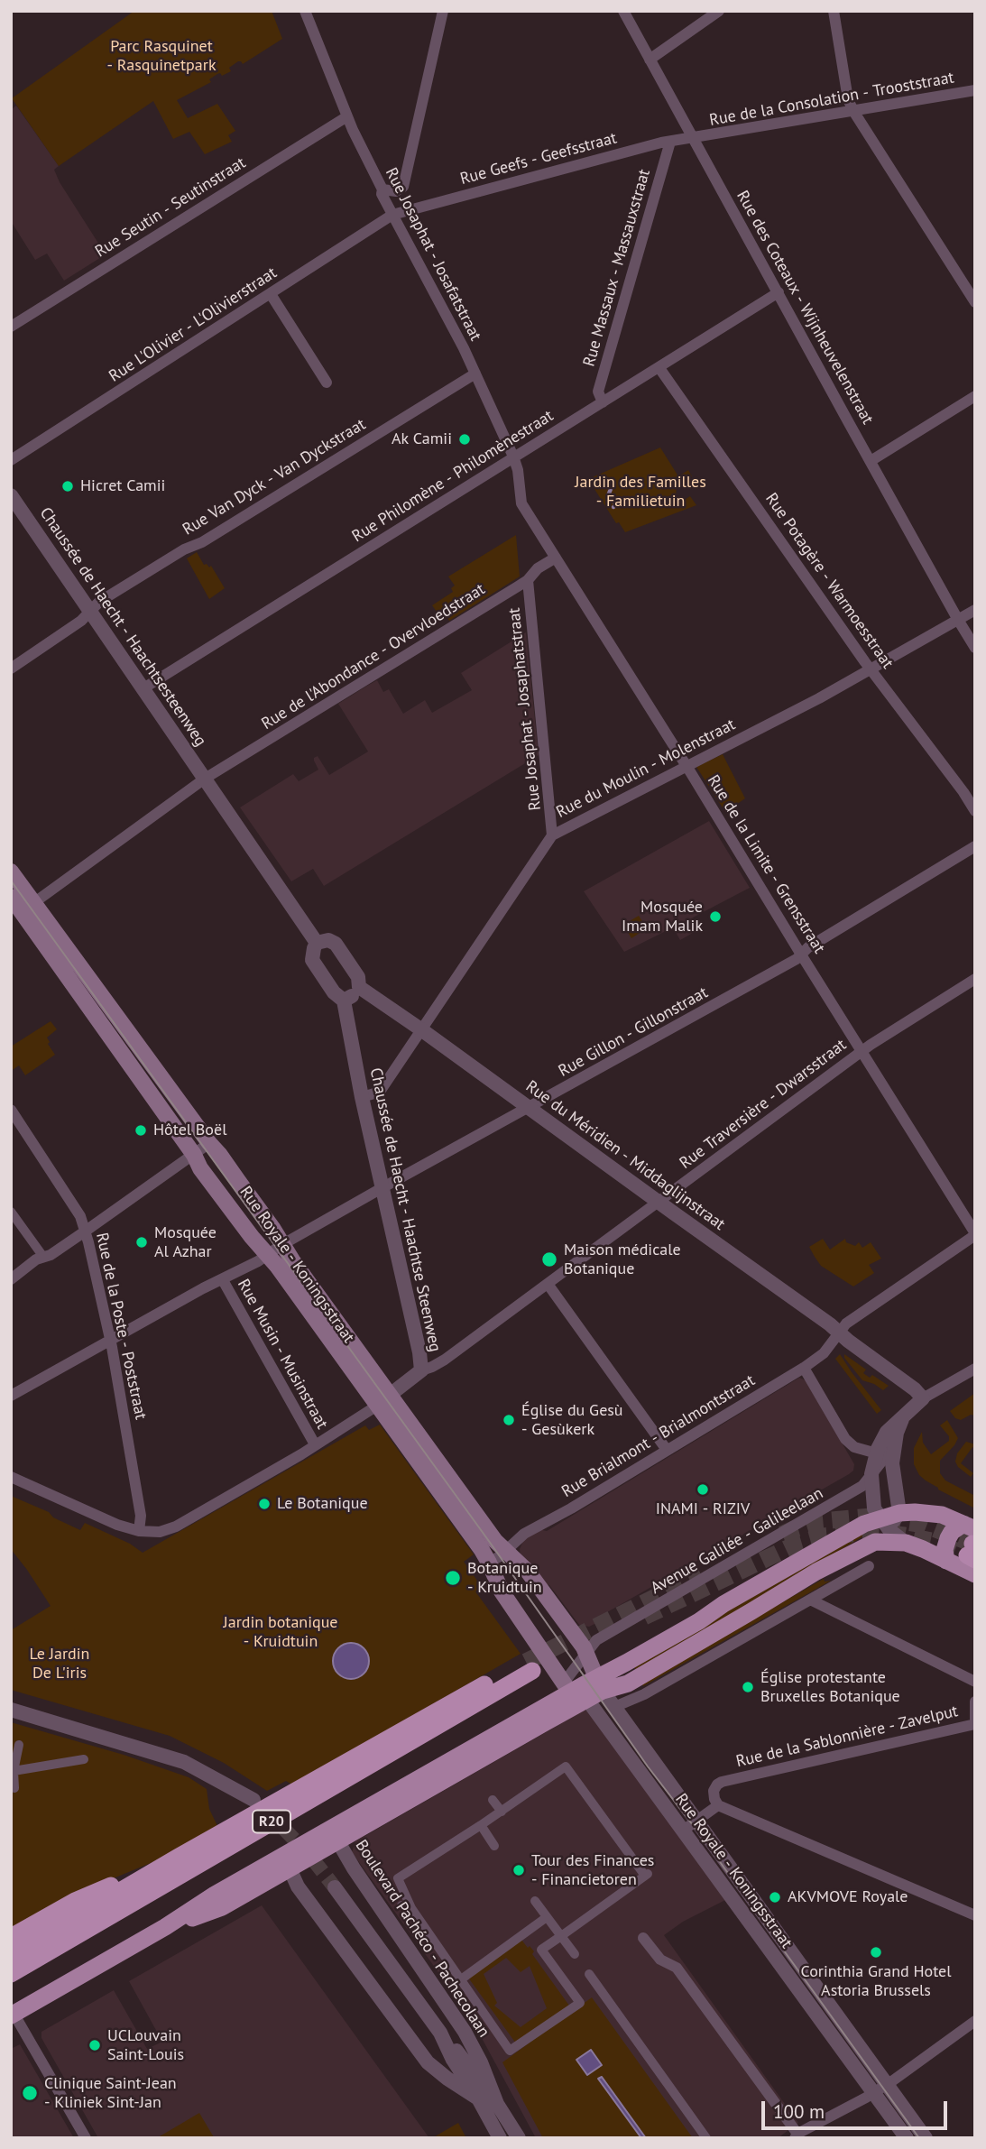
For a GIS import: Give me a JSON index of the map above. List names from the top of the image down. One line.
{"streets":{"highway":["R20"],"main road":["Rue Royale - Koningsstraat"],"street":["Rue de la Consolation - Trooststraat","Rue Geefs - Geefsstraat","Rue Seutin - Seutinstraat","Rue Josaphat - Josafatstraat","Rue Massaux - Massauxstraat","Rue des Coteaux - Wijnheuvelenstraat","Rue L'Olivier - L'Olivierstraat","Rue Philomène - Philomènestraat","Rue Van Dyck - Van Dyckstraat","Rue Potagère - Warmoesstraat","Chaussée de Haecht - Haachtsesteenweg","Rue de l'Abondance - Overvloedstraat","Rue Josaphat - Josaphatstraat","Rue du Moulin - Molenstraat","Rue de la Limite - Grensstraat","Rue Gillon - Gillonstraat","Rue Traversière - Dwarsstraat","Rue du Méridien - Middaglijnstraat","Chaussée de Haecht - Haachtse Steenweg","Rue de la Poste - Poststraat","Rue Musin - Musinstraat","Rue Brialmont - Brialmontstraat","Avenue Galilée - Galileelaan","Rue de la Sablonnière - Zavelput","Boulevard Pachéco - Pachecolaan"]},"crossings":[["Rue de la Consolation - Trooststraat","Rue Geefs - Geefsstraat"],["Rue de la Consolation - Trooststraat","Rue des Coteaux - Wijnheuvelenstraat"],["Rue Geefs - Geefsstraat","Rue Josaphat - Josafatstraat"],["Rue Geefs - Geefsstraat","Rue Massaux - Massauxstraat"],["Rue Geefs - Geefsstraat","Rue des Coteaux - Wijnheuvelenstraat"],["Rue Geefs - Geefsstraat","Rue L'Olivier - L'Olivierstraat"],["Rue Seutin - Seutinstraat","Rue Josaphat - Josafatstraat"],["Rue Josaphat - Josafatstraat","Rue L'Olivier - L'Olivierstraat"],["Rue Josaphat - Josafatstraat","Rue Philomène - Philomènestraat"],["Rue Josaphat - Josafatstraat","Rue Van Dyck - Van Dyckstraat"],["Rue Josaphat - Josafatstraat","Rue de la Limite - Grensstraat"],["Rue Massaux - Massauxstraat","Rue Philomène - Philomènestraat"],["Rue des Coteaux - Wijnheuvelenstraat","Rue Philomène - Philomènestraat"],["Rue des Coteaux - Wijnheuvelenstraat","Rue du Moulin - Molenstraat"],["Rue Philomène - Philomènestraat","Rue Potagère - Warmoesstraat"],["Rue Philomène - Philomènestraat","Chaussée de Haecht - Haachtsesteenweg"],["Rue Van Dyck - Van Dyckstraat","Chaussée de Haecht - Haachtsesteenweg"],["Rue Potagère - Warmoesstraat","Rue du Moulin - Molenstraat"],["Chaussée de Haecht - Haachtsesteenweg","Rue de l'Abondance - Overvloedstraat"],["Rue de l'Abondance - Overvloedstraat","Rue Josaphat - Josaphatstraat"],["Rue de l'Abondance - Overvloedstraat","Rue de la Limite - Grensstraat"],["Rue de l'Abondance - Overvloedstraat","Rue Royale - Koningsstraat"],["Rue Josaphat - Josaphatstraat","Rue du Moulin - Molenstraat"],["Rue du Moulin - Molenstraat","Rue de la Limite - Grensstraat"],["Rue du Moulin - Molenstraat","Rue du Méridien - Middaglijnstraat"],["Rue du Moulin - Molenstraat","Chaussée de Haecht - Haachtse Steenweg"],["Rue de la Limite - Grensstraat","Rue Gillon - Gillonstraat"],["Rue de la Limite - Grensstraat","Rue Traversière - Dwarsstraat"],["Rue de la Limite - Grensstraat","Rue Brialmont - Brialmontstraat"],["Rue Gillon - Gillonstraat","Rue du Méridien - Middaglijnstraat"],["Rue Gillon - Gillonstraat","Chaussée de Haecht - Haachtse Steenweg"],["Rue Gillon - Gillonstraat","Rue Royale - Koningsstraat"],["Rue Gillon - Gillonstraat","Rue de la Poste - Poststraat"],["Rue Gillon - Gillonstraat","Rue Musin - Musinstraat"],["Rue Traversière - Dwarsstraat","Rue du Méridien - Middaglijnstraat"],["Rue Traversière - Dwarsstraat","Chaussée de Haecht - Haachtse Steenweg"],["Rue du Méridien - Middaglijnstraat","Rue Brialmont - Brialmontstraat"],["Chaussée de Haecht - Haachtse Steenweg","Rue Royale - Koningsstraat"],["Rue Royale - Koningsstraat","Rue Brialmont - Brialmontstraat"],["Rue Royale - Koningsstraat","Avenue Galilée - Galileelaan"]],"parks":["Parc Rasquinet - Rasquinetpark","Jardin des Familles - Familietuin","Jardin botanique - Kruidtuin","Le Jardin De L'iris"],"places":["Ak Camii","Hicret Camii","Mosquée Imam Malik","Hôtel Boël","Mosquée Al Azhar","Maison médicale Botanique","Église du Gesù - Gesùkerk","INAMI - RIZIV","Le Botanique","Botanique - Kruidtuin","Église protestante Bruxelles Botanique","Tour des Finances - Financietoren","AKVMOVE Royale","Corinthia Grand Hotel Astoria Brussels","UCLouvain Saint-Louis","Clinique Saint-Jean - Kliniek Sint-Jan"],"scale_bar":"100 m"}
